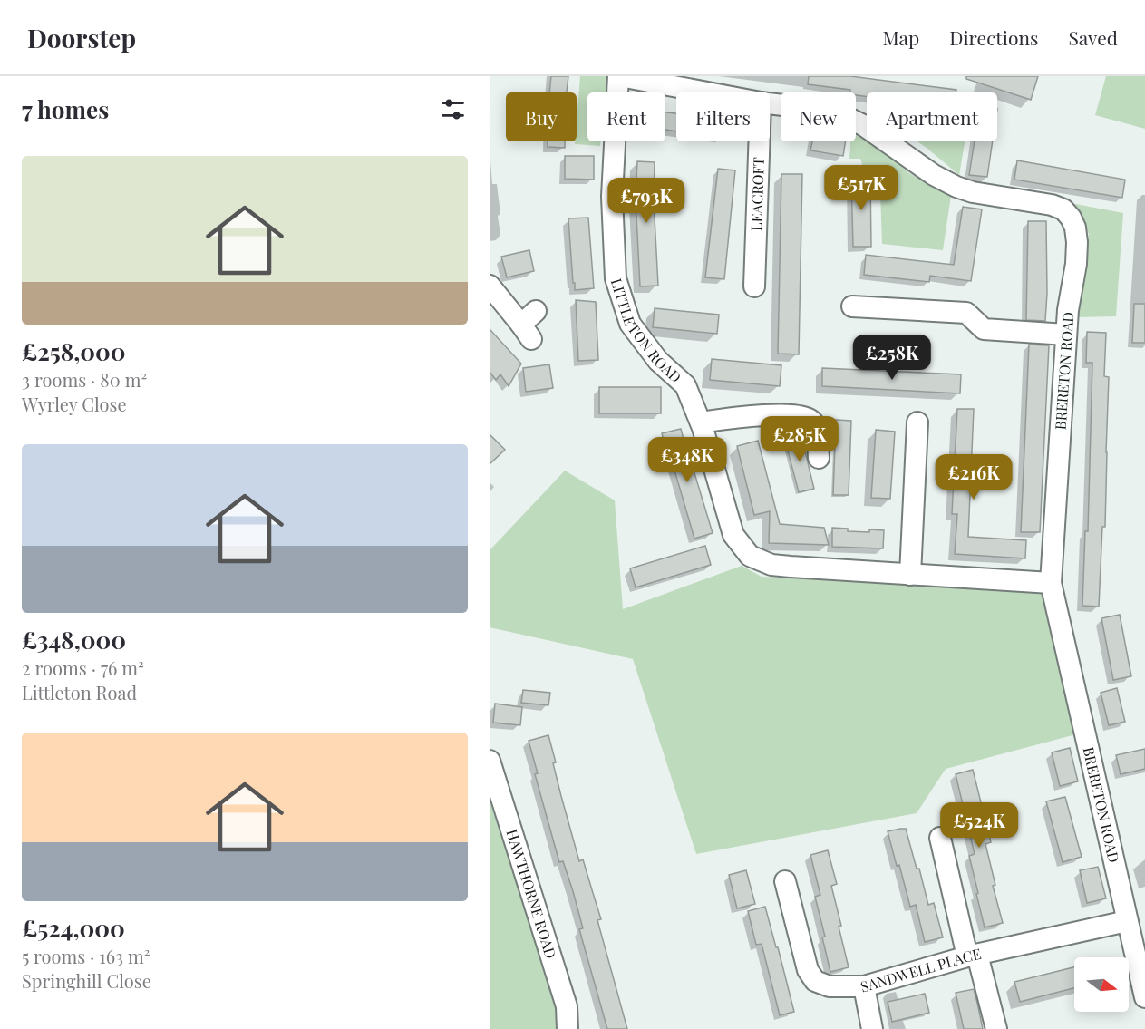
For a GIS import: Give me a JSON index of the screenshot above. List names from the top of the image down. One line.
{"streets":{"street":["LEACROFT","LITTLETON ROAD","BRERETON ROAD","HAWTHORNE ROAD","SANDWELL PLACE"]},"crossings":[["LITTLETON ROAD","BRERETON ROAD"],["BRERETON ROAD","SANDWELL PLACE"]],"north":"right","page":{"header":"Doorstep","nav":["Map","Directions","Saved"],"heading":"7 homes","chip":["Buy","Rent","Filters","New","Apartment"],"list":[{"name":"£258,000","note":"3 rooms · 80 m² · Wyrley Close"},{"name":"£348,000","note":"2 rooms · 76 m² · Littleton Road"},{"name":"£524,000","note":"5 rooms · 163 m² · Springhill Close"}],"price":["£517K","£793K","£258K","£285K","£348K","£216K","£524K"]}}
